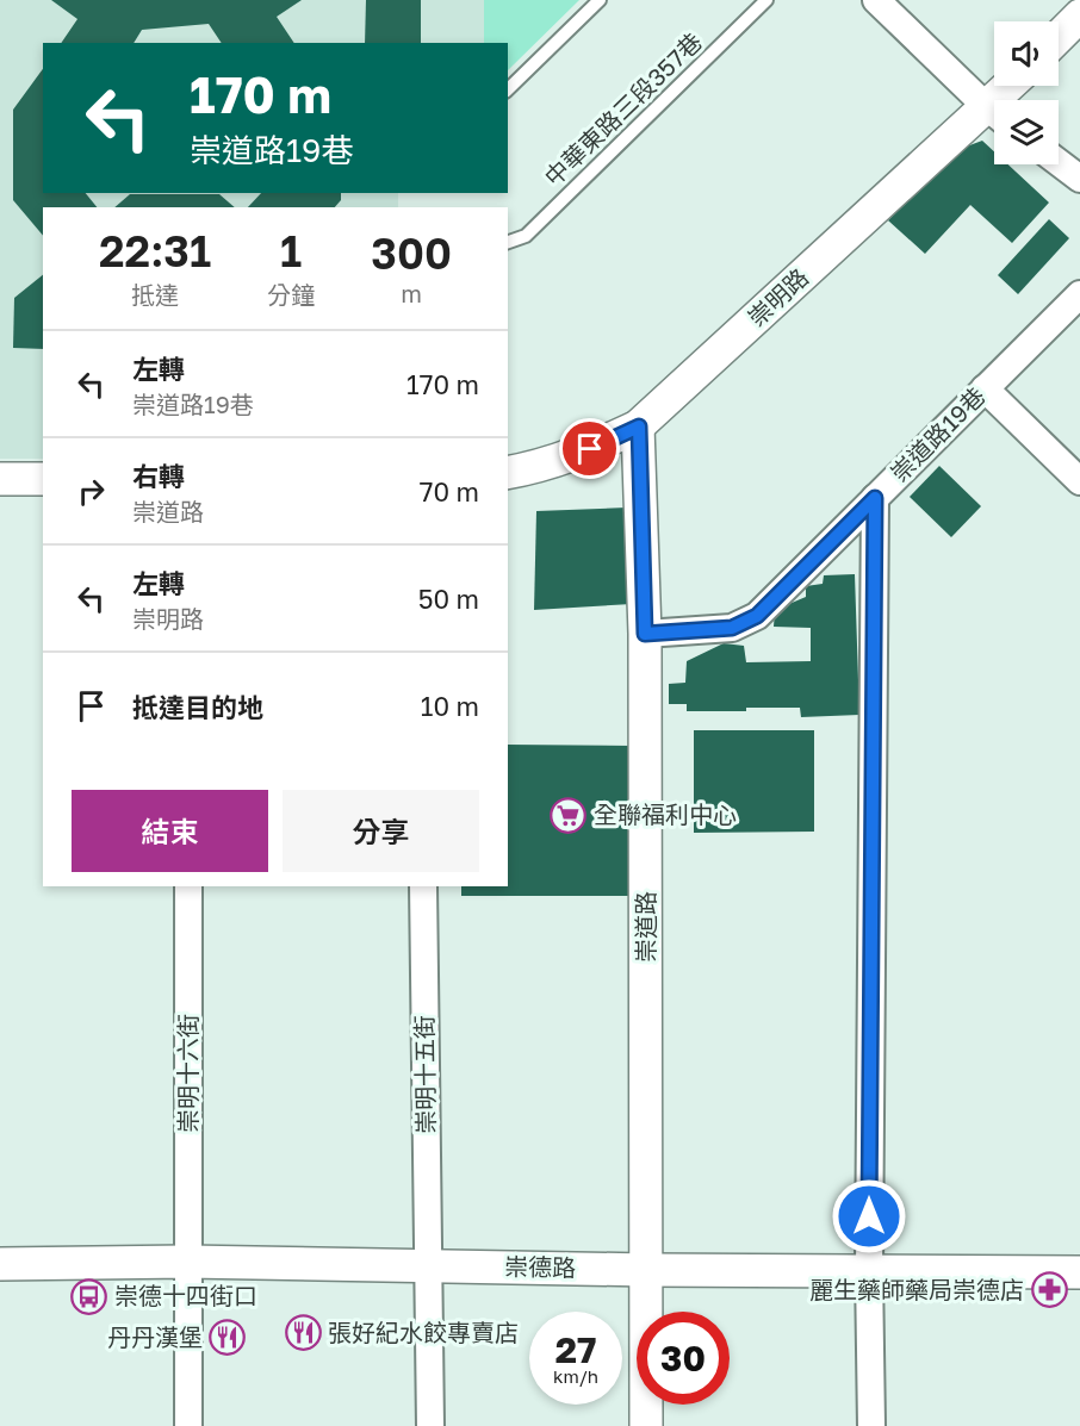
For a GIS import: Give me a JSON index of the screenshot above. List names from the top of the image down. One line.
{"streets":{"street":["崇明路","崇道路19巷","崇道路","崇明十六街","崇明十五街","崇德路"],"lane":["中華東路三段357巷"]},"crossings":[["崇明路","崇道路"],["崇道路19巷","崇道路"],["崇道路","崇德路"],["崇明十六街","崇德路"],["崇明十五街","崇德路"]],"places":{"supermarket":["全聯福利中心"],"pharmacy":["麗生藥師藥局崇德店"],"bus stop":["崇德十四街口"],"restaurant":["張好紀水餃專賣店","丹丹漢堡"]},"page":{"turn":["170 m","崇道路19巷"],"eta":["22:31","抵達","1","分鐘","300","m"],"list":[{"name":"左轉","note":"崇道路19巷","value":"170 m"},{"name":"右轉","note":"崇道路","value":"70 m"},{"name":"左轉","note":"崇明路","value":"50 m"},{"name":"抵達目的地","value":"10 m"}],"buttons":["結束","分享"],"speed":"27 km/h","limit":"30"}}
